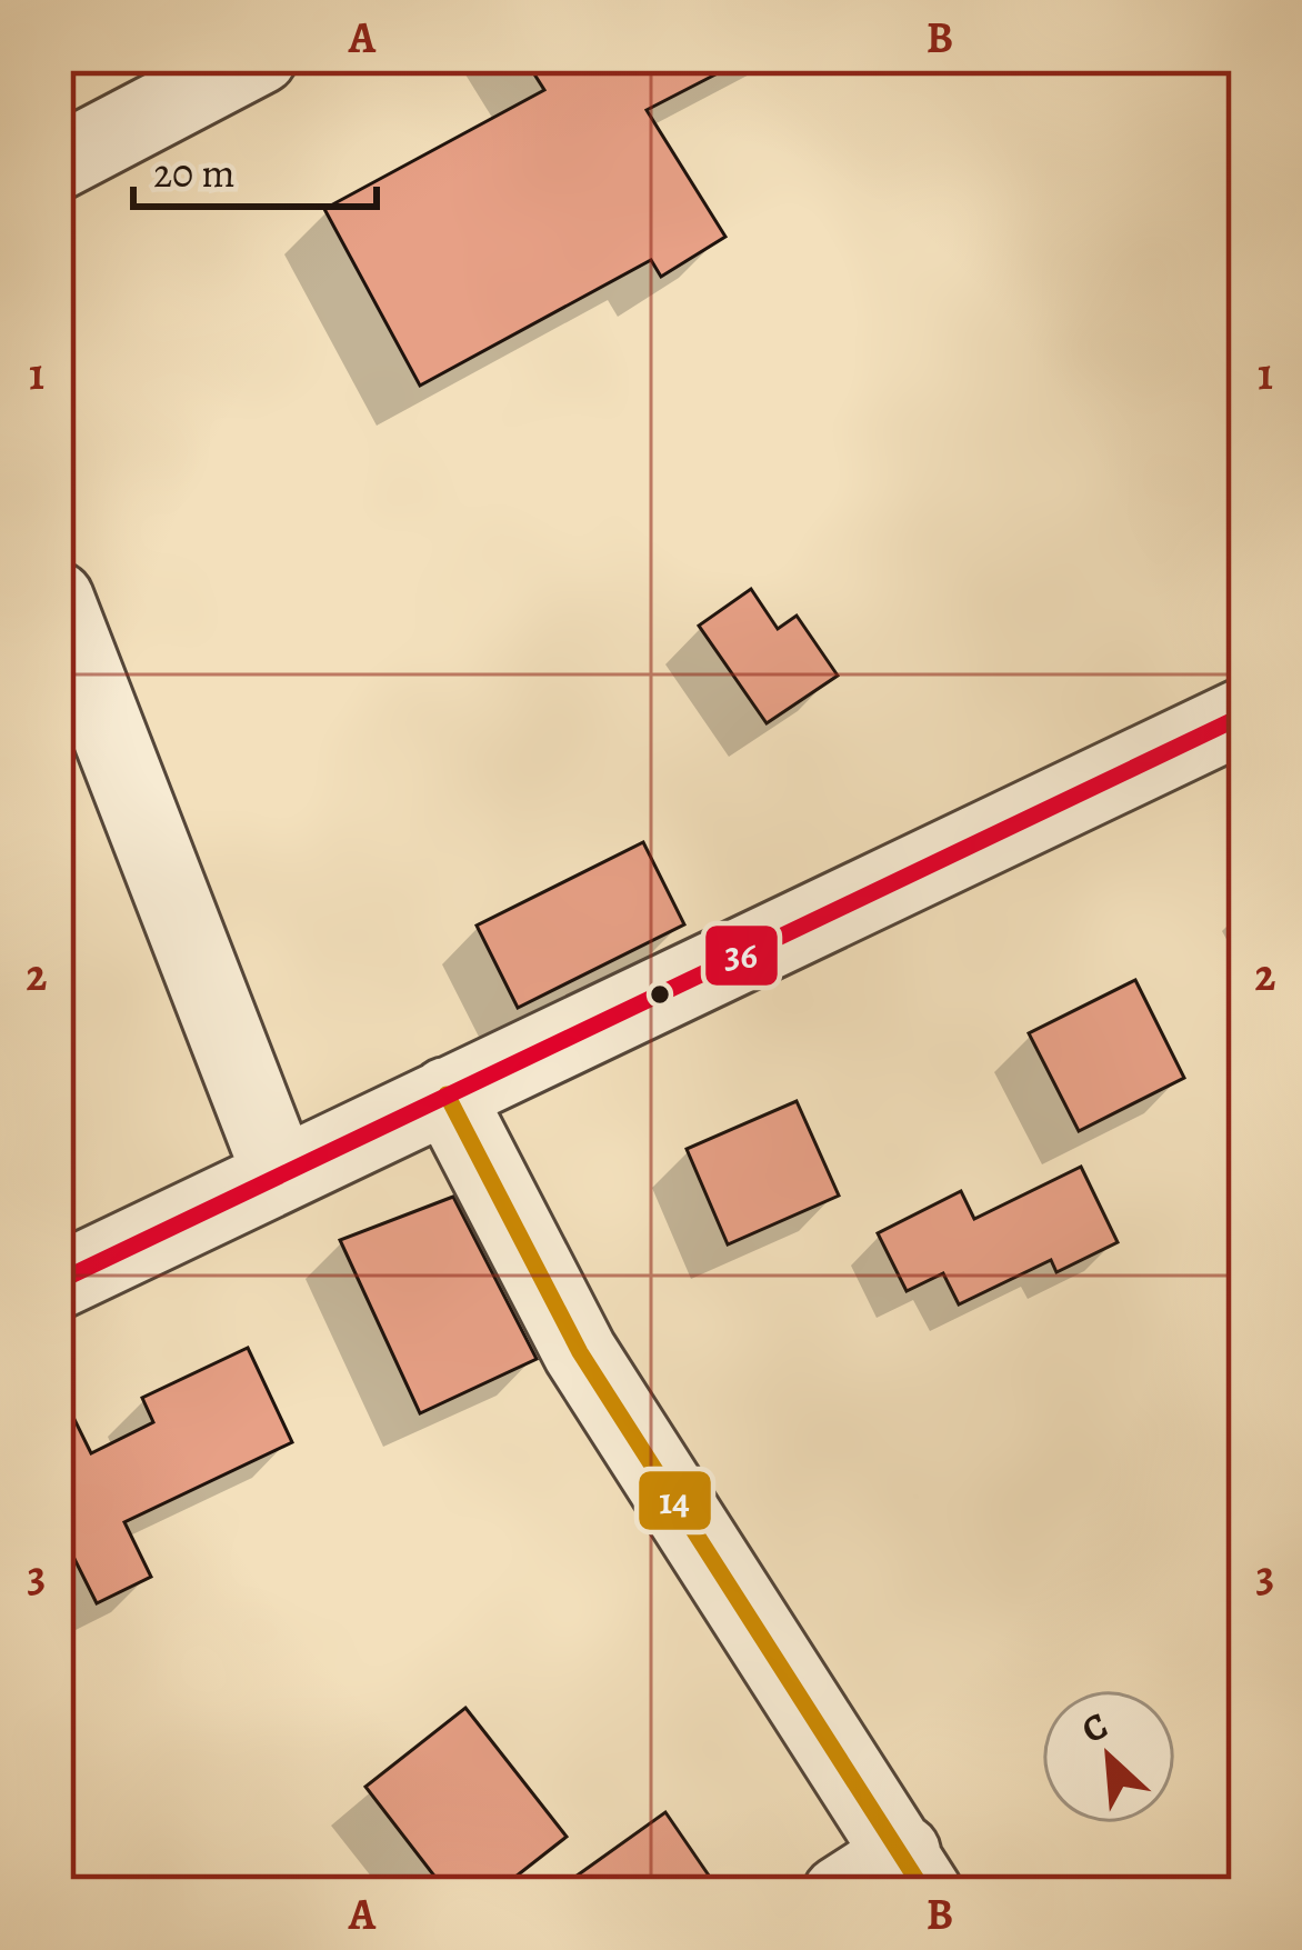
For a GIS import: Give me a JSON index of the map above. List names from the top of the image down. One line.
{"lines":["transit line 36","transit line 14"],"scale_bar":"20 m","north":"top left","grid":{"columns":["A","B"],"rows":["1","2","3"]}}
